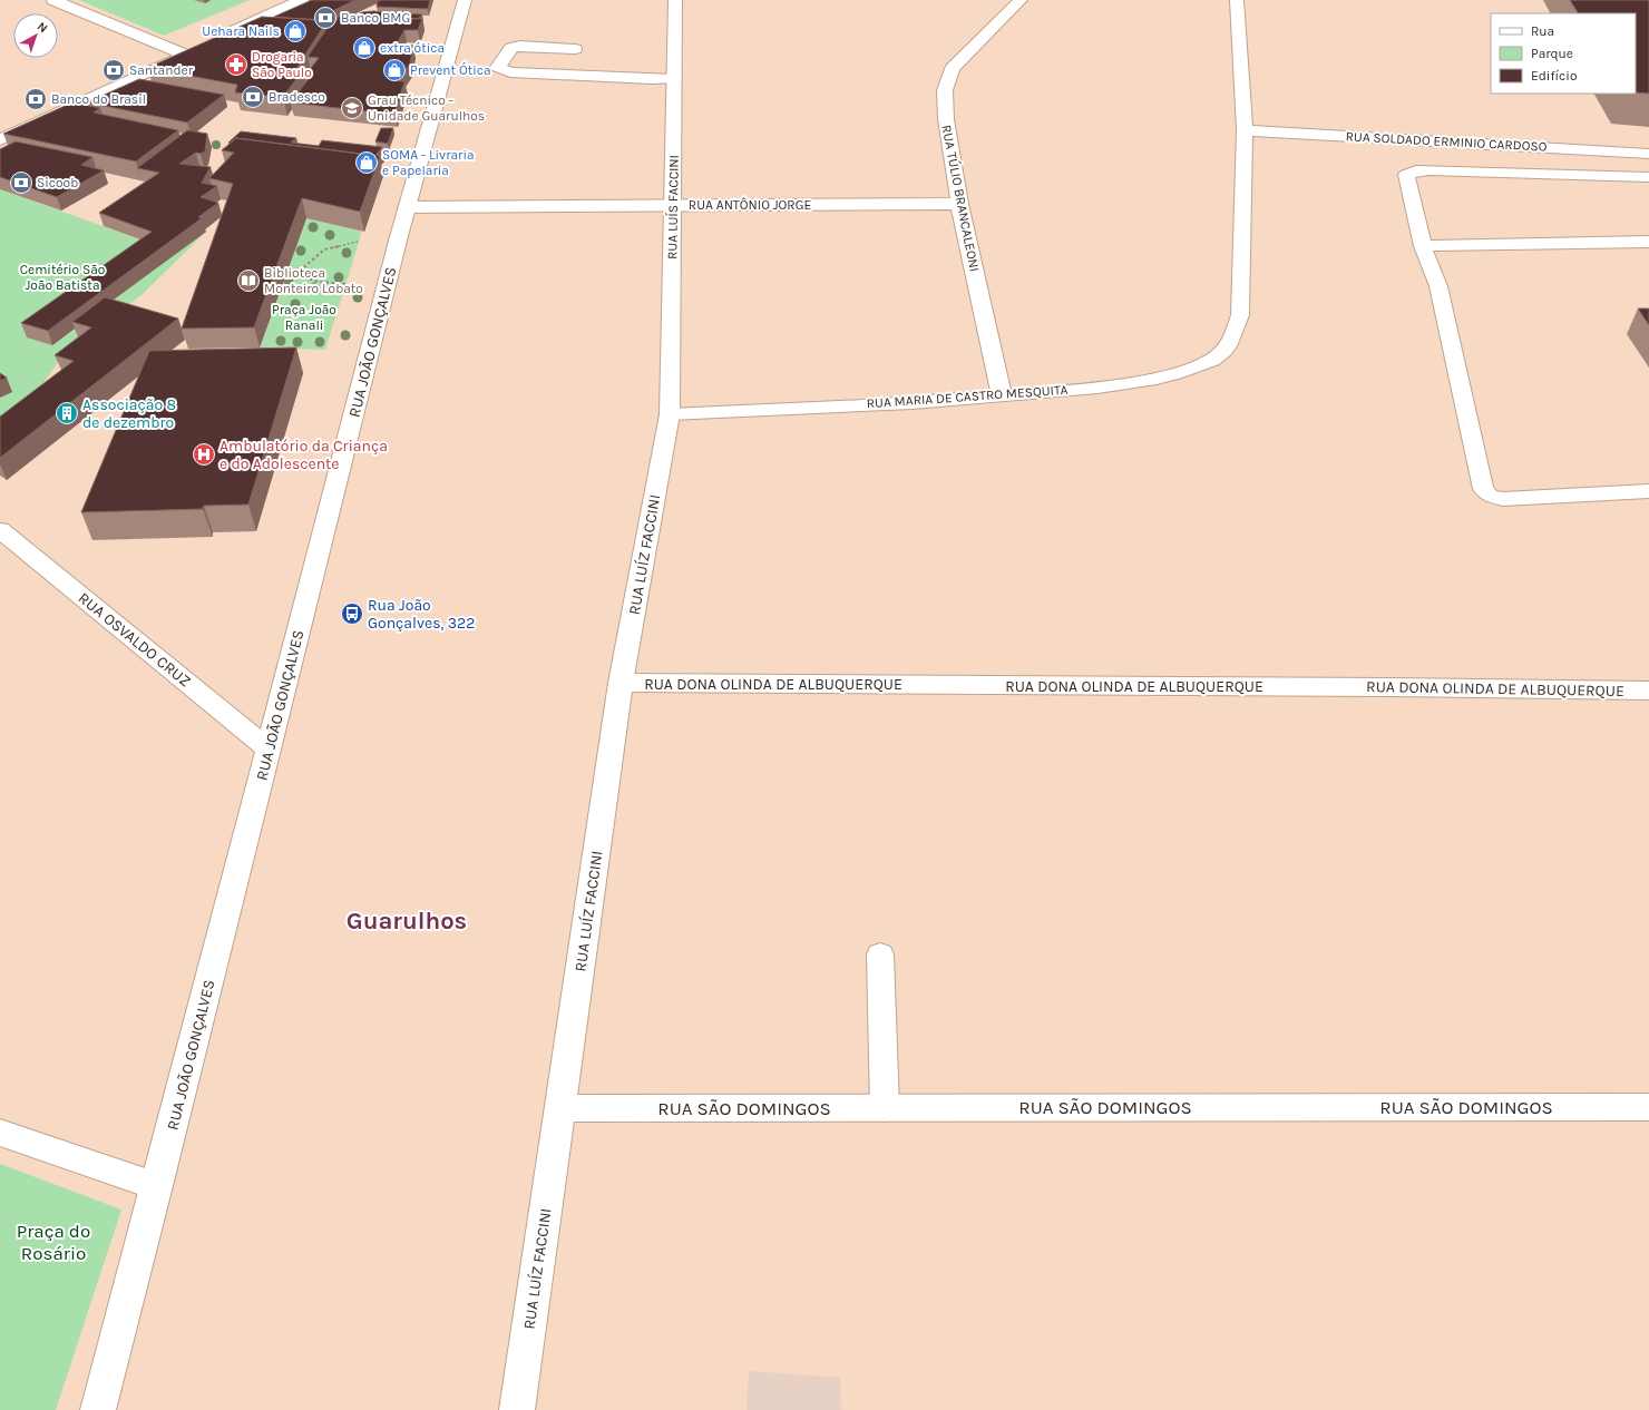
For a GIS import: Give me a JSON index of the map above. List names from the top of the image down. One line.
{"streets":{"street":["RUA SOLDADO ERMINIO CARDOSO","RUA TÚLIO BRANCALEONI","RUA ANTÔNIO JORGE","RUA LUÍS FACCINI","RUA JOÃO GONÇALVES","RUA MARIA DE CASTRO MESQUITA","RUA LUÍZ FACCINI","RUA OSVALDO CRUZ","RUA DONA OLINDA DE ALBUQUERQUE","RUA SÃO DOMINGOS"]},"crossings":[["RUA SOLDADO ERMINIO CARDOSO","RUA MARIA DE CASTRO MESQUITA"],["RUA TÚLIO BRANCALEONI","RUA ANTÔNIO JORGE"],["RUA TÚLIO BRANCALEONI","RUA MARIA DE CASTRO MESQUITA"],["RUA ANTÔNIO JORGE","RUA LUÍS FACCINI"],["RUA ANTÔNIO JORGE","RUA JOÃO GONÇALVES"],["RUA LUÍS FACCINI","RUA MARIA DE CASTRO MESQUITA"],["RUA LUÍS FACCINI","RUA LUÍZ FACCINI"],["RUA JOÃO GONÇALVES","RUA OSVALDO CRUZ"],["RUA MARIA DE CASTRO MESQUITA","RUA LUÍZ FACCINI"],["RUA LUÍZ FACCINI","RUA DONA OLINDA DE ALBUQUERQUE"],["RUA LUÍZ FACCINI","RUA SÃO DOMINGOS"]],"districts":["Guarulhos"],"parks":["Cemitério São João Batista","Praça João Ranali","Praça do Rosário"],"places":{"bank":["Banco BMG","Santander","Bradesco","Banco do Brasil","Sicoob"],"shop":["Uehara Nails","extra ótica","Prevent Ótica","SOMA - Livraria e Papelaria"],"pharmacy":["Drogaria São Paulo"],"school or university":["Grau Técnico - Unidade Guarulhos"],"library":["Biblioteca Monteiro Lobato"],"building":["Associação 8 de dezembro"],"hospital":["Ambulatório da Criança e do Adolescente"],"bus stop":["Rua João Gonçalves, 322"]},"legend":["Rua","Parque","Edifício"],"north":"top right"}
